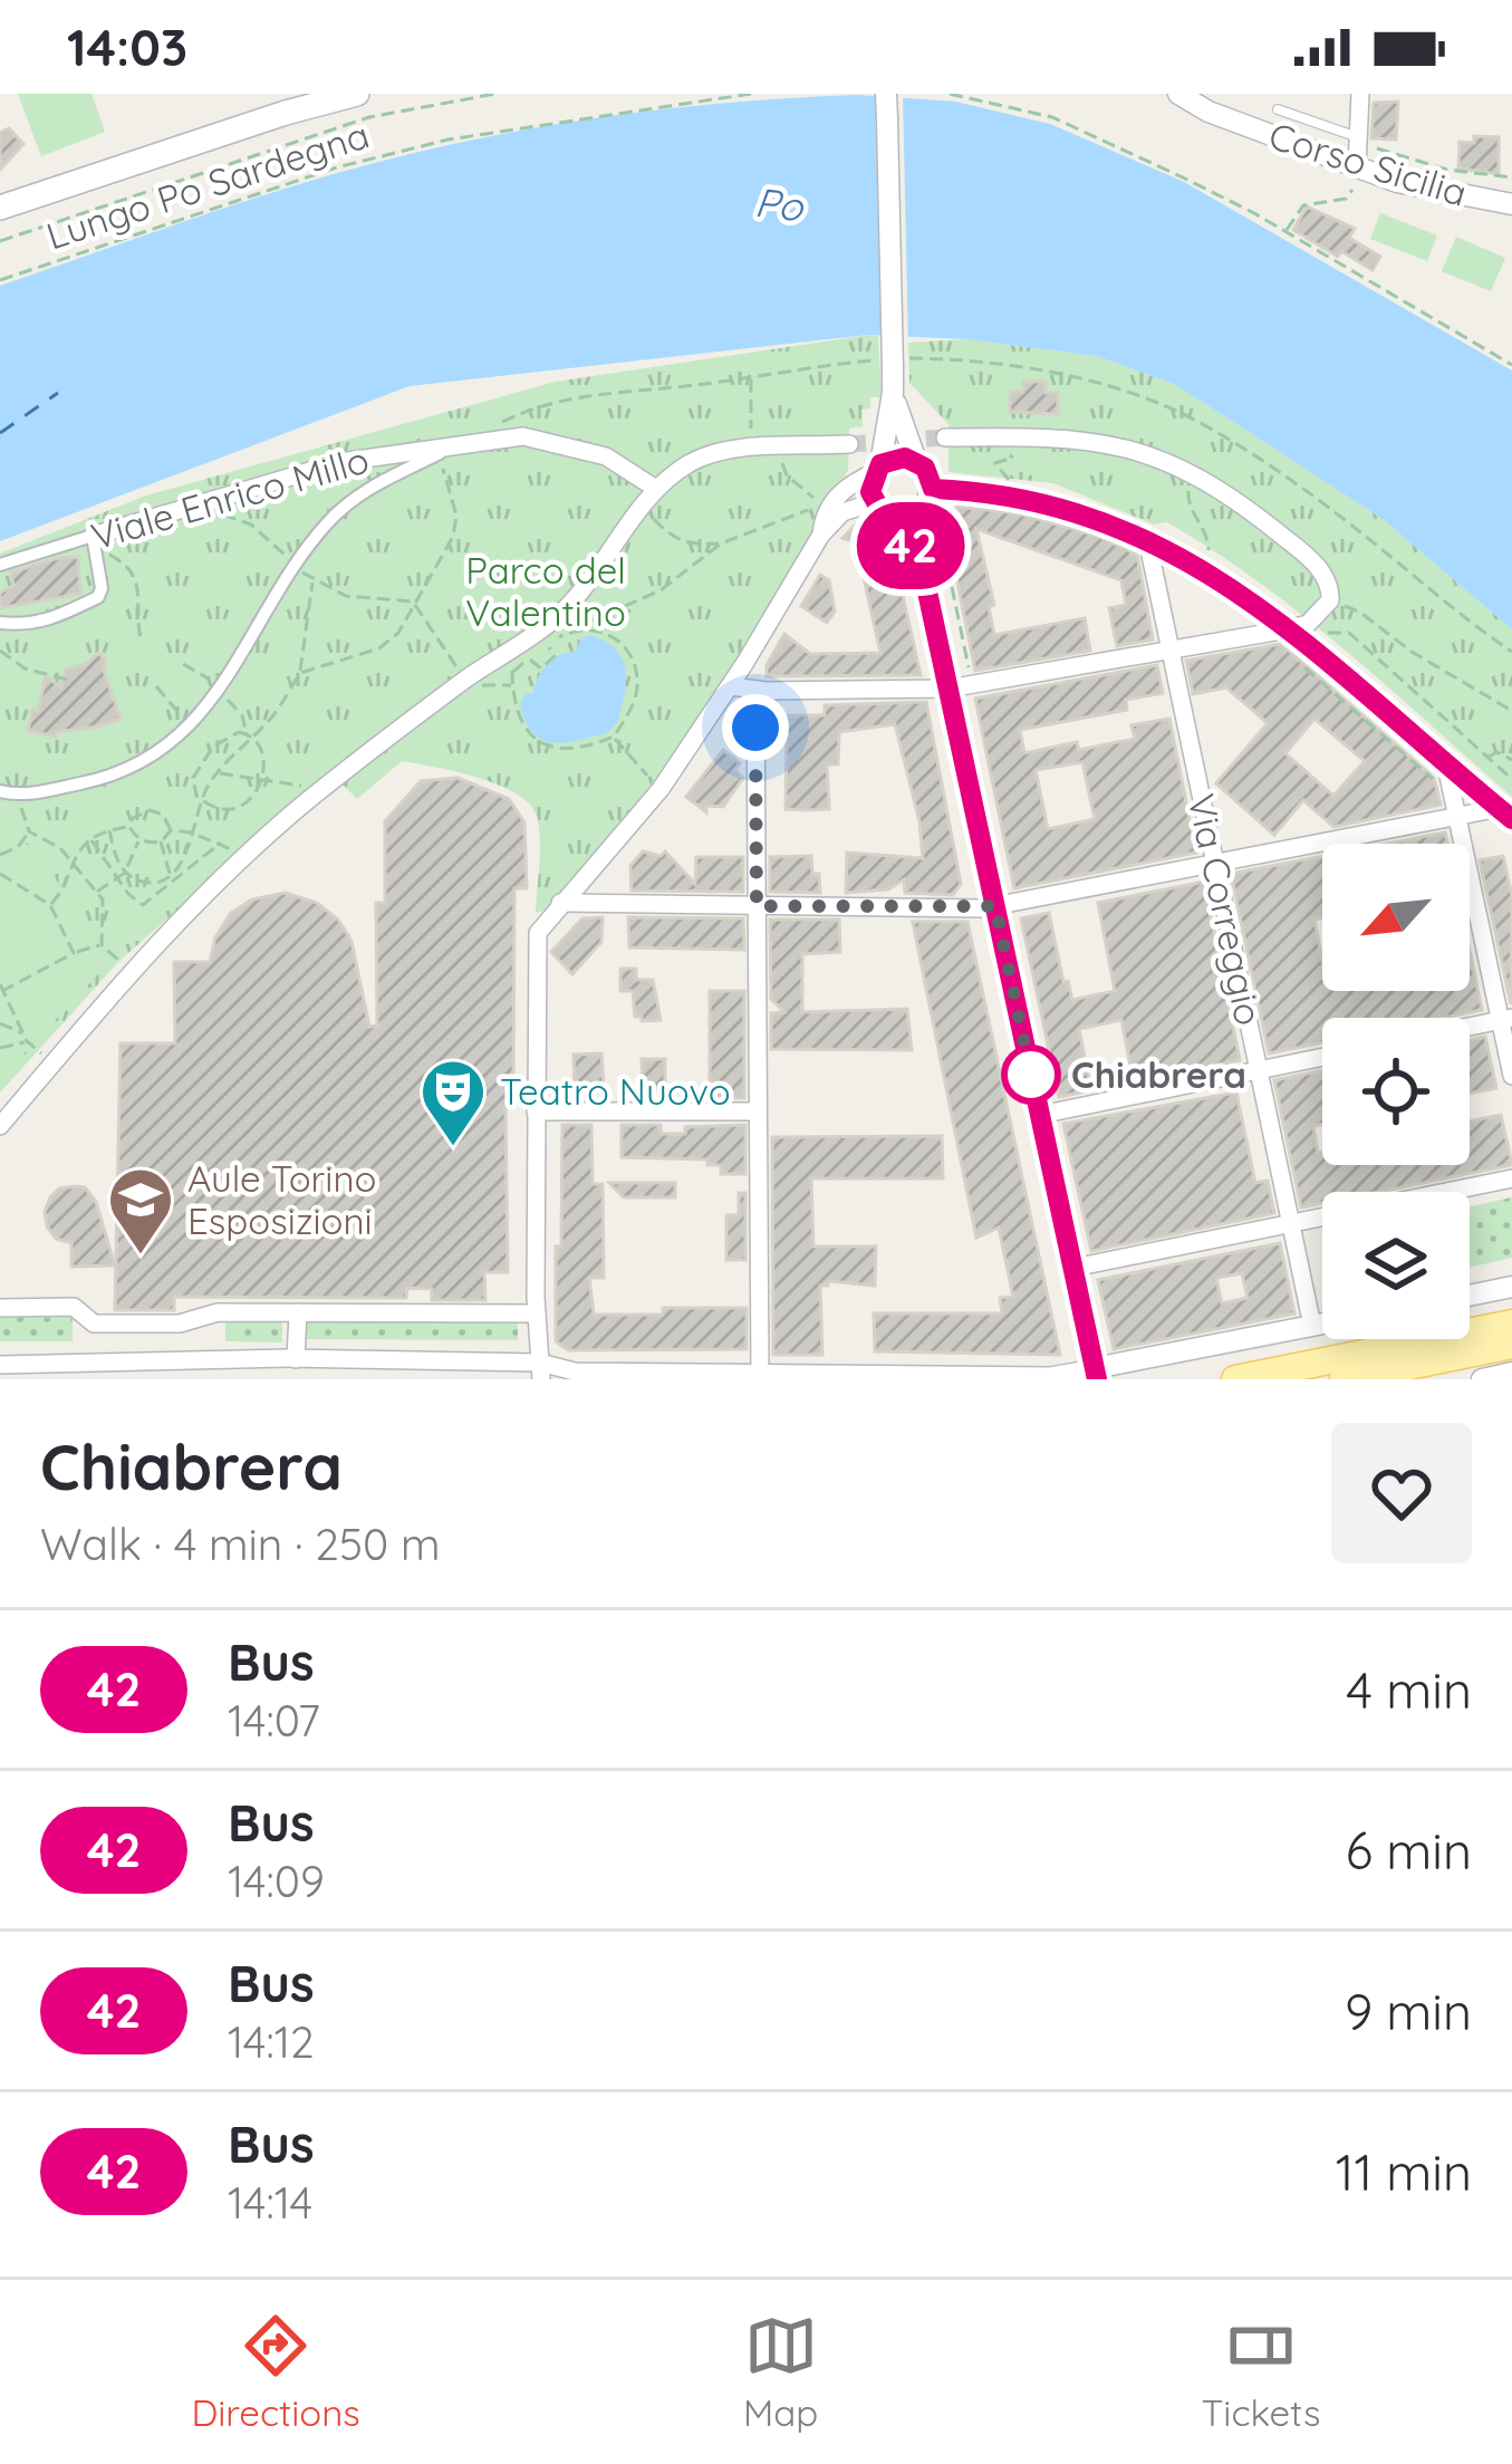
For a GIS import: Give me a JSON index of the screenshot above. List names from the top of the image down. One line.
{"streets":{"street":["Corso Sicilia","Viale Enrico Millo","Via Correggio"],"path":["Lungo Po Sardegna"]},"water":["Po"],"parks":["Parco del Valentino"],"places":{"other":["Chiabrera"],"theatre":["Teatro Nuovo"],"school or university":["Aule Torino Esposizioni"]},"lines":["bus line 42"],"north":"bottom left","page":{"status":"14:03","on_map":"42","heading":["Chiabrera","Walk · 4 min · 250 m"],"list":[{"mark":"42","name":"Bus","note":"14:07","value":"4 min"},{"mark":"42","name":"Bus","note":"14:09","value":"6 min"},{"mark":"42","name":"Bus","note":"14:12","value":"9 min"},{"mark":"42","name":"Bus","note":"14:14","value":"11 min"}],"tabs":["Directions","Map","Tickets"]}}
